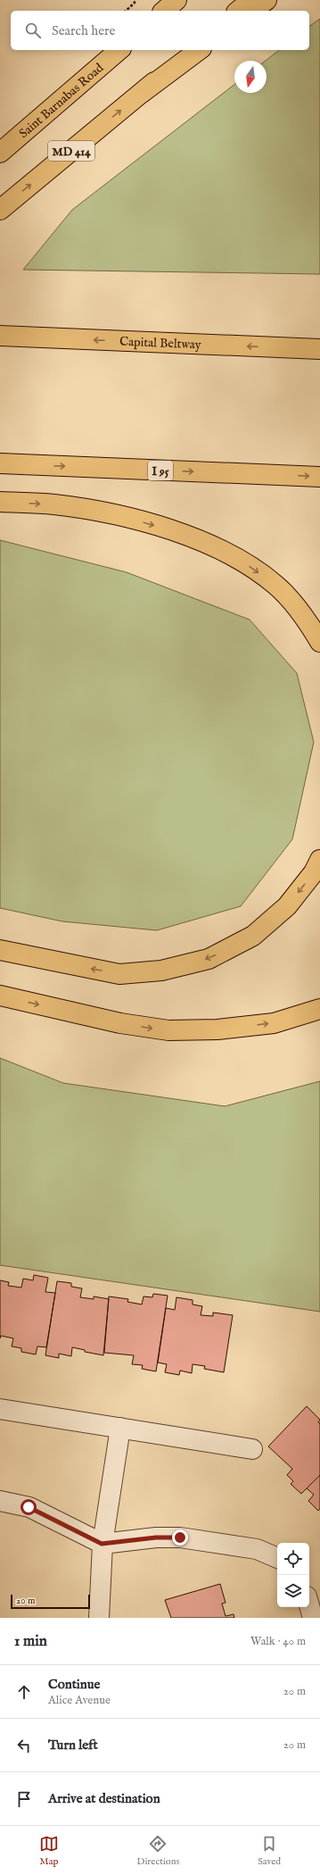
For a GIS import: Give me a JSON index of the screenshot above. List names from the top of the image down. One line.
{"streets":{"main road":["Saint Barnabas Road","MD 414","Capital Beltway","I 95"]},"scale_bar":"20 m","north":"bottom","page":{"search":"Search here","scale":"20 m","heading":["1 min","Walk · 40 m"],"list":[["Continue","Alice Avenue","20 m"],["Turn left","20 m"],"Arrive at destination"],"nav":["Map","Directions","Saved"]}}
